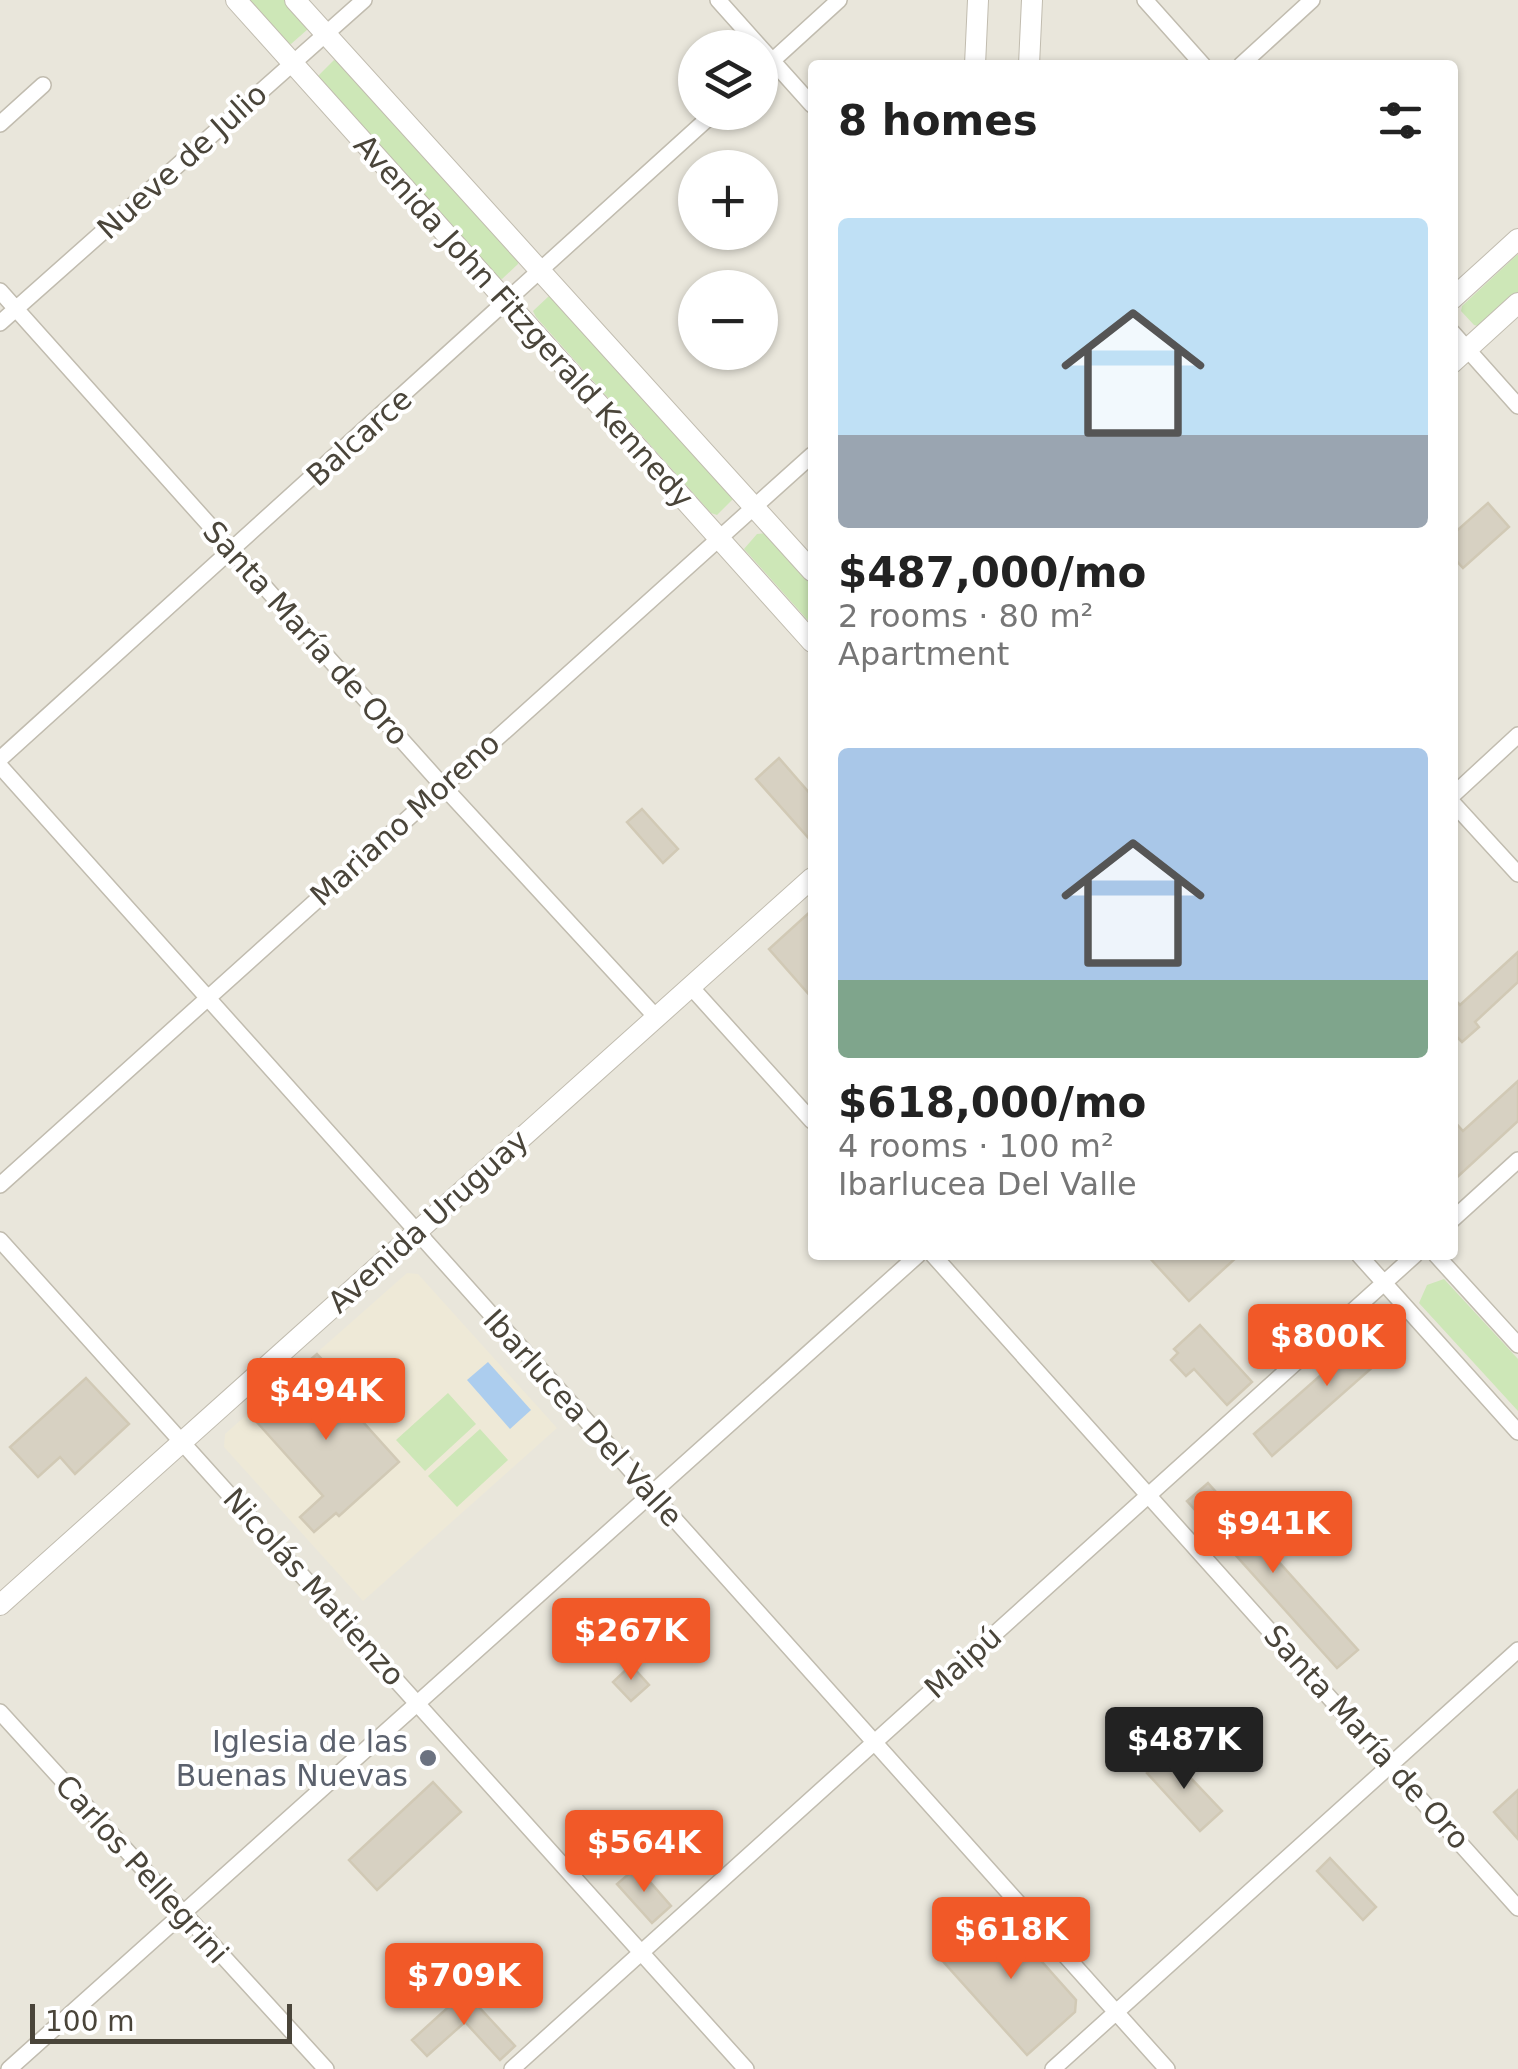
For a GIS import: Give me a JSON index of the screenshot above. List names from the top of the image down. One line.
{"streets":{"street":["Nueve de Julio","Avenida John Fitzgerald Kennedy","Balcarce","Santa María de Oro","Mariano Moreno","Avenida Uruguay","Ibarlucea Del Valle","Nicolás Matienzo","Maipú","Carlos Pellegrini"]},"crossings":[["Nueve de Julio","Avenida John Fitzgerald Kennedy"],["Nueve de Julio","Santa María de Oro"],["Avenida John Fitzgerald Kennedy","Balcarce"],["Avenida John Fitzgerald Kennedy","Mariano Moreno"],["Balcarce","Santa María de Oro"],["Balcarce","Ibarlucea Del Valle"],["Santa María de Oro","Mariano Moreno"],["Santa María de Oro","Avenida Uruguay"],["Santa María de Oro","Maipú"],["Mariano Moreno","Ibarlucea Del Valle"],["Avenida Uruguay","Ibarlucea Del Valle"],["Avenida Uruguay","Nicolás Matienzo"],["Ibarlucea Del Valle","Maipú"],["Nicolás Matienzo","Maipú"]],"places":["Iglesia de las Buenas Nuevas"],"scale_bar":"100 m","page":{"map_buttons":["+","−"],"heading":"8 homes","list":[{"name":"$487,000/mo","note":"2 rooms · 80 m² · Apartment"},{"name":"$618,000/mo","note":"4 rooms · 100 m² · Ibarlucea Del Valle"}],"price":["$800K","$494K","$941K","$267K","$487K","$564K","$618K","$709K"],"scale":"100 m"}}
